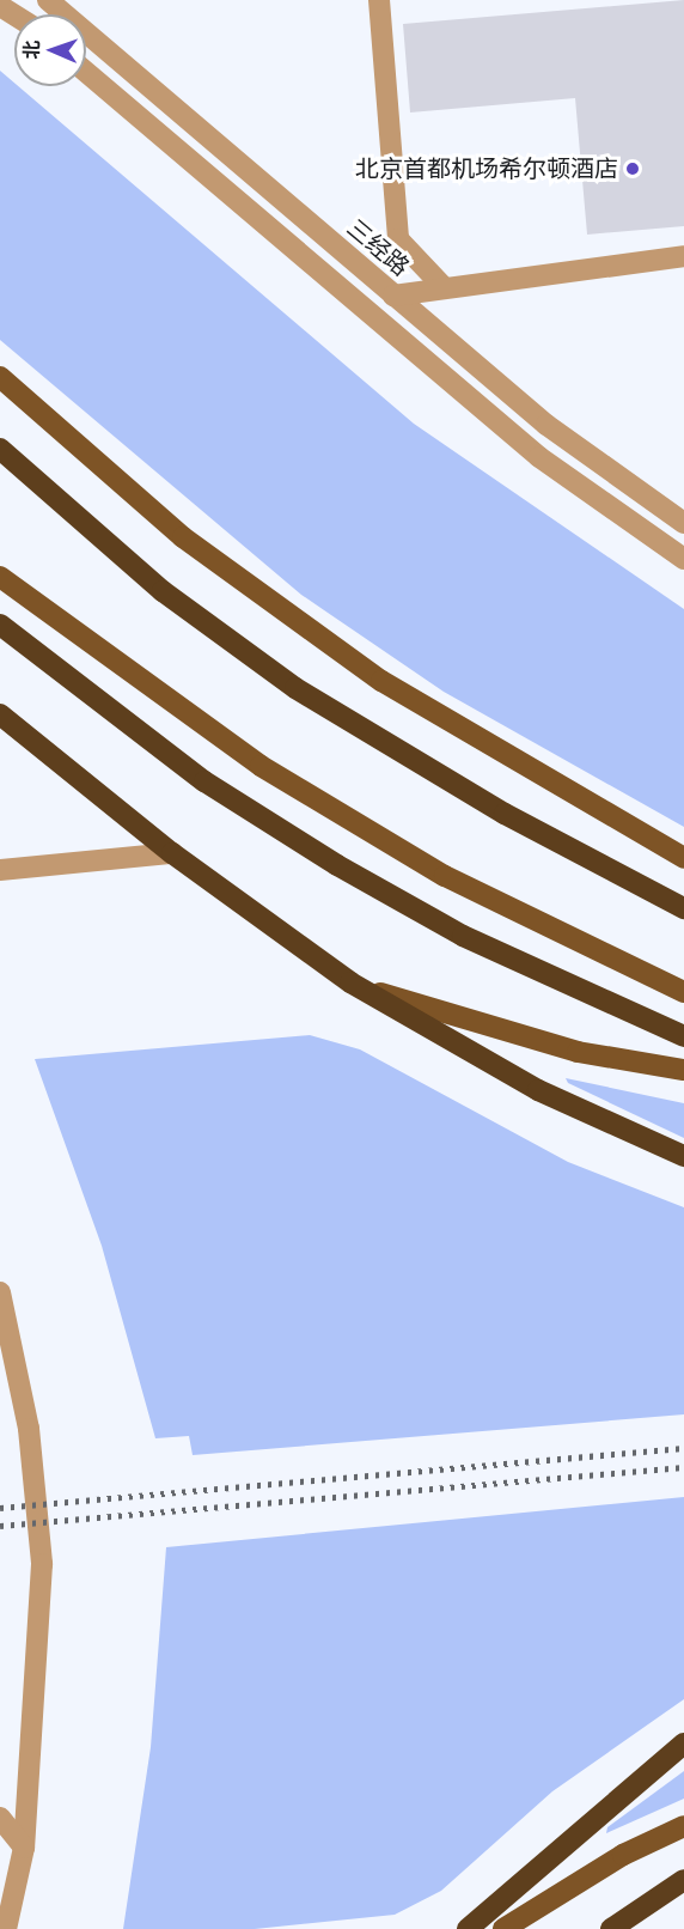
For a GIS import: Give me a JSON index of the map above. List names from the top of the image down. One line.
{"streets":{"street":["三经路"]},"places":["北京首都机场希尔顿酒店"],"north":"left"}
